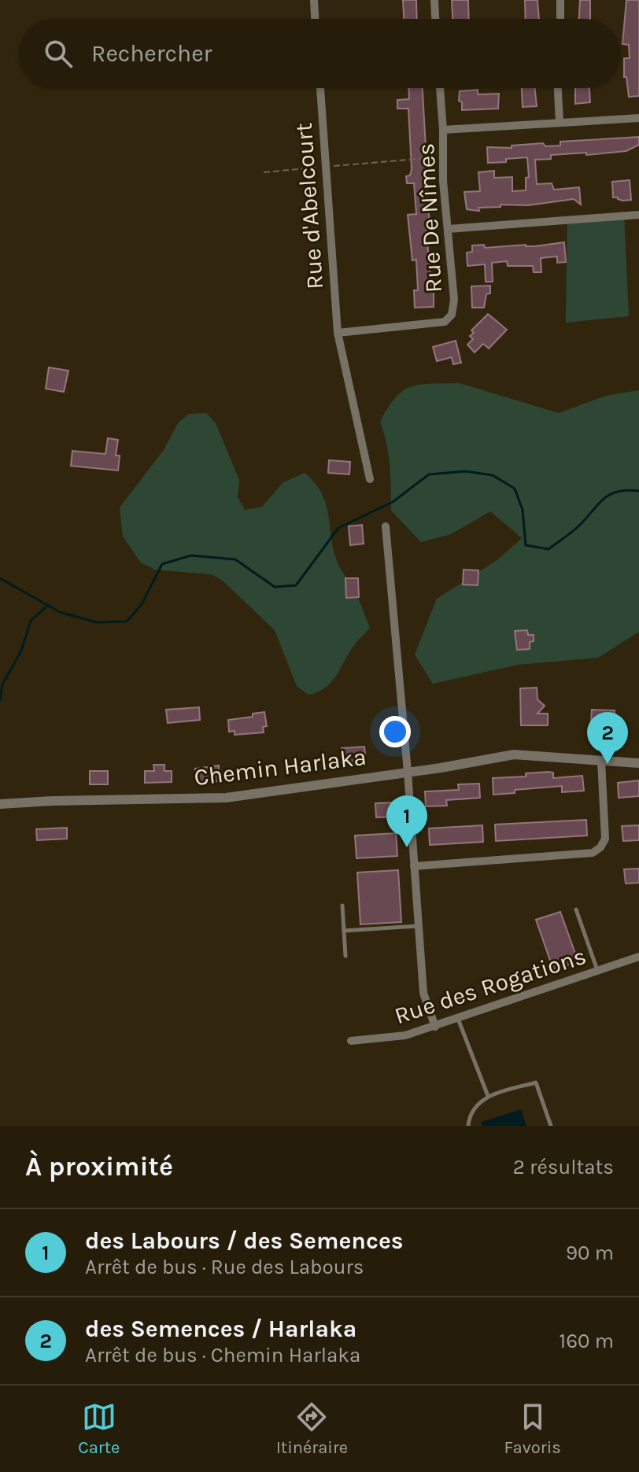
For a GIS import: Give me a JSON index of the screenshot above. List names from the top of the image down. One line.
{"streets":{"street":["Rue d'Abelcourt","Rue De Nîmes","Chemin Harlaka","Rue des Rogations"]},"crossings":[["Rue d'Abelcourt","Rue De Nîmes"]],"page":{"search":"Rechercher","pins":["2","1"],"heading":["À proximité","2 résultats"],"list":[{"mark":"1","name":"des Labours / des Semences","note":"Arrêt de bus · Rue des Labours","value":"90 m"},{"mark":"2","name":"des Semences / Harlaka","note":"Arrêt de bus · Chemin Harlaka","value":"160 m"}],"nav":["Carte","Itinéraire","Favoris"]}}
